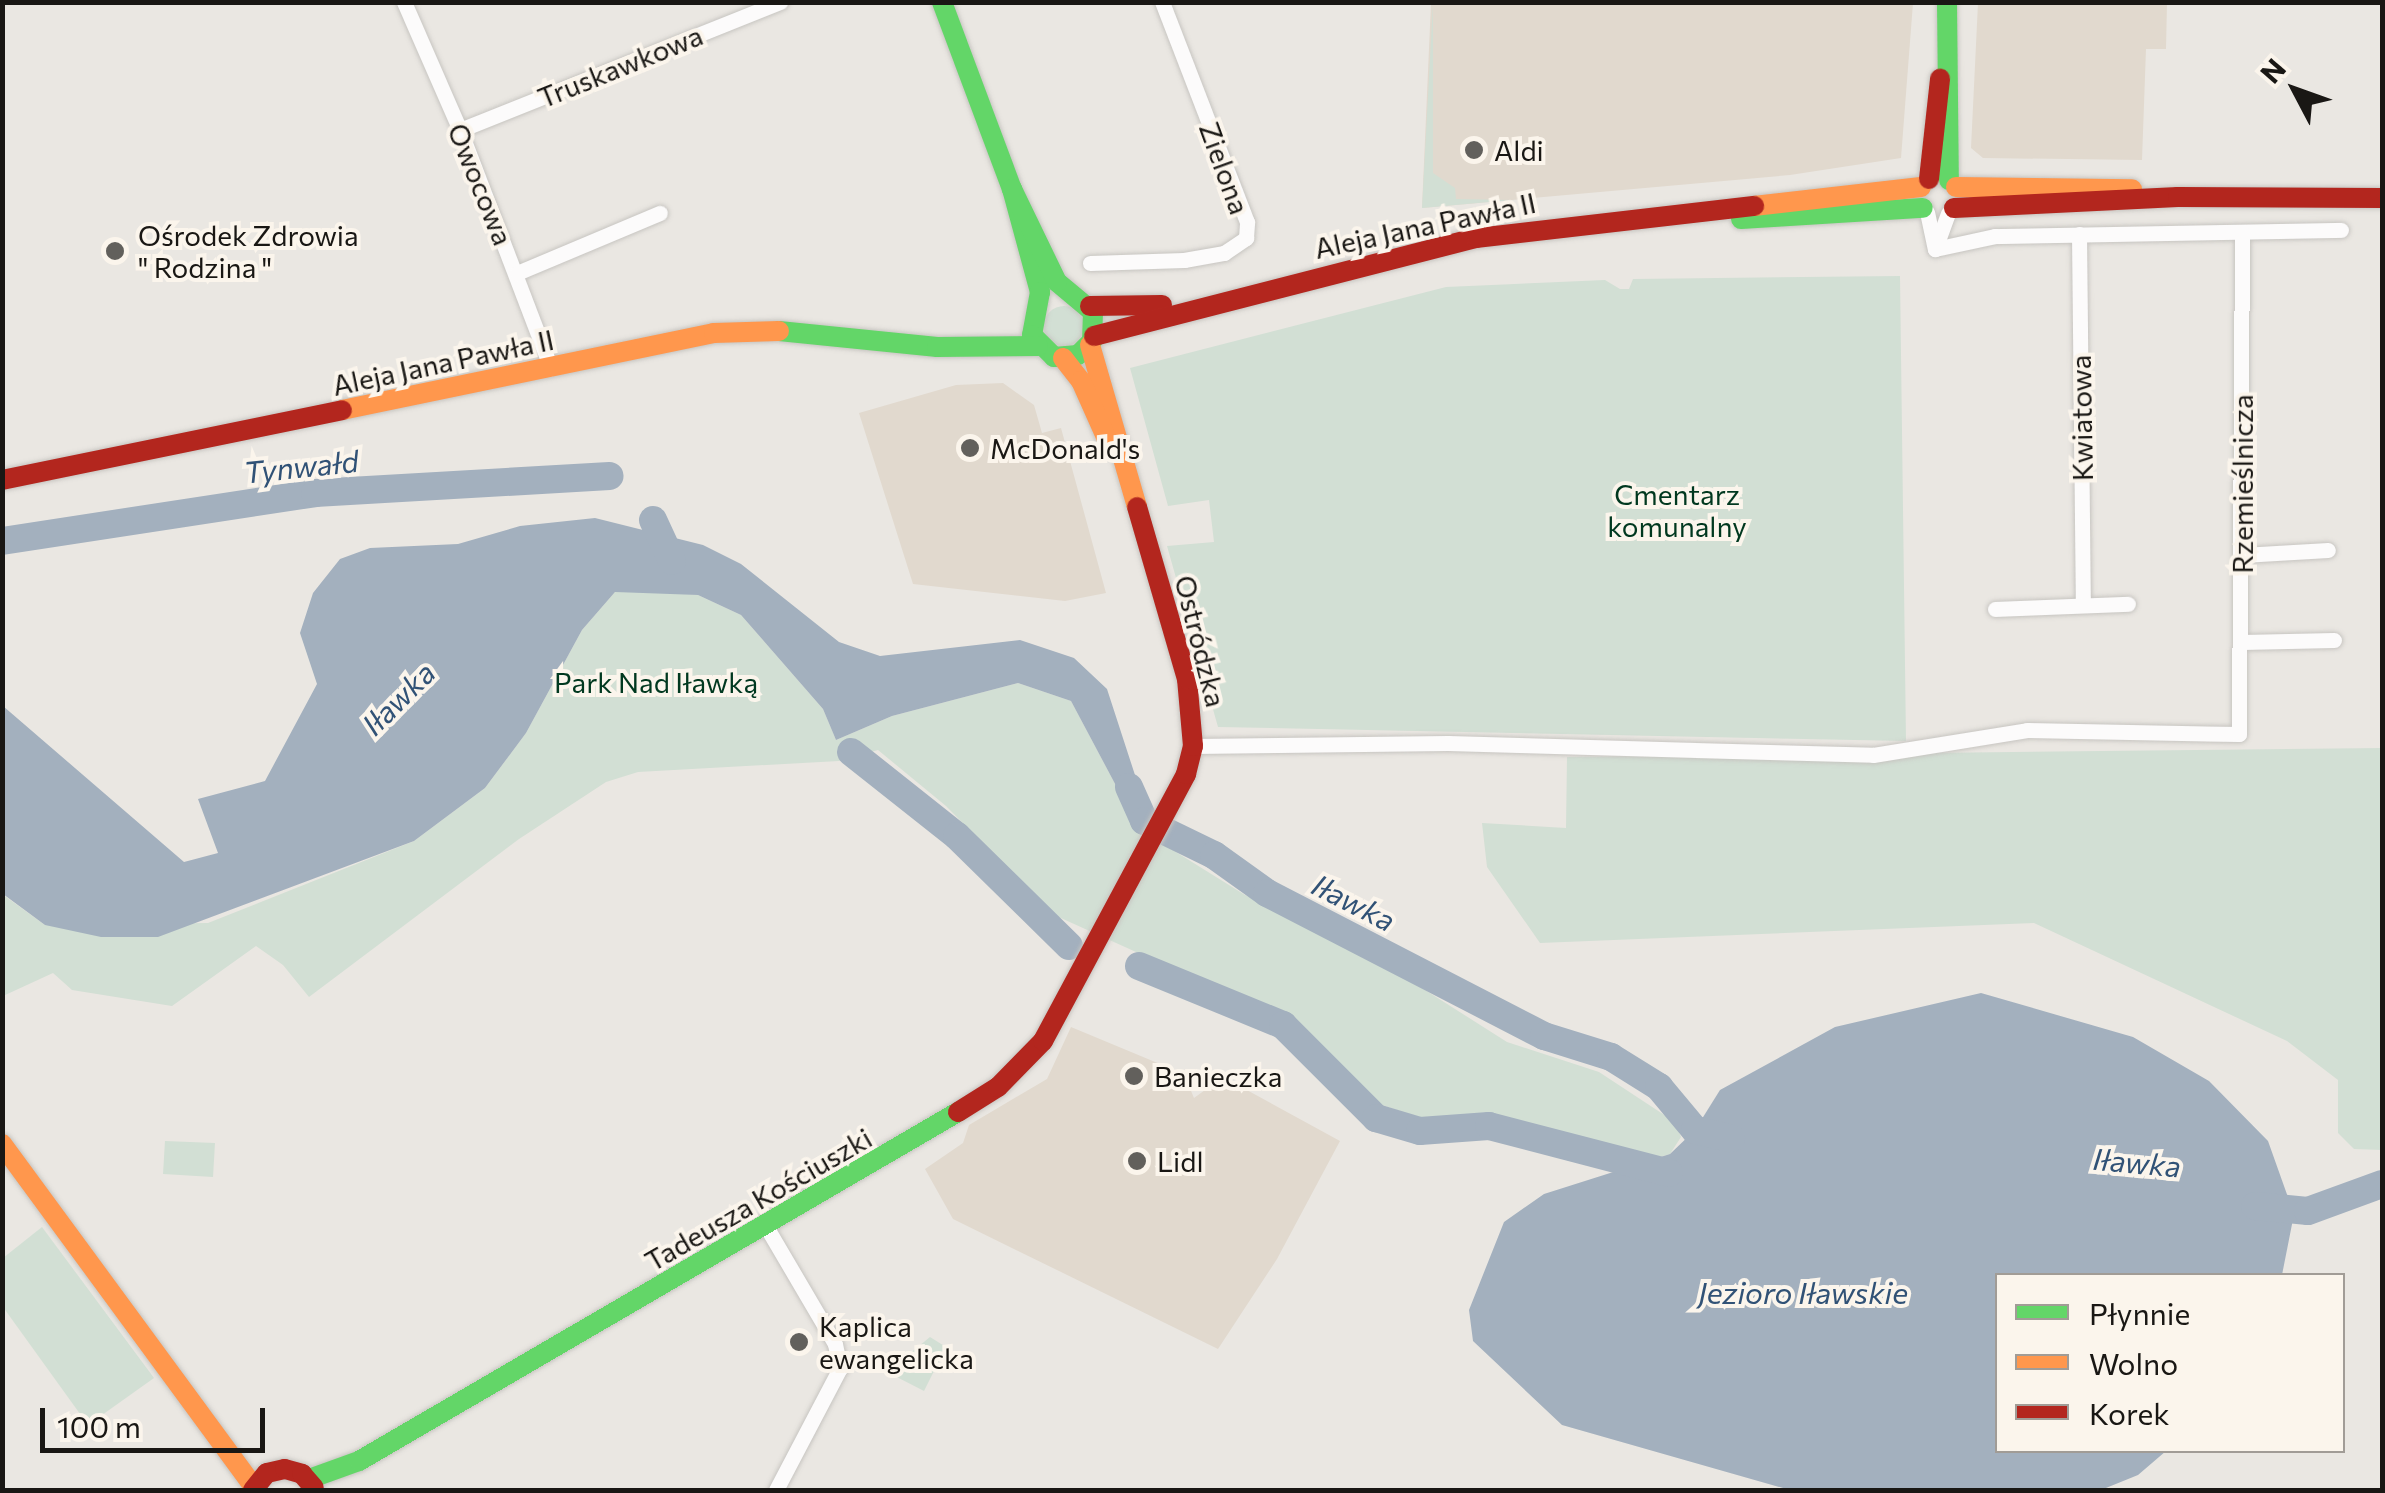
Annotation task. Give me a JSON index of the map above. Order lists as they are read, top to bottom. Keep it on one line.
{"streets":{"main road":["Aleja Jana Pawła II","Ostródzka","Tadeusza Kościuszki"],"street":["Truskawkowa","Zielona","Owocowa","Kwiatowa","Rzemieślnicza"]},"crossings":[["Truskawkowa","Owocowa"],["Owocowa","Aleja Jana Pawła II"],["Aleja Jana Pawła II","Ostródzka"],["Rzemieślnicza","Ostródzka"],["Ostródzka","Tadeusza Kościuszki"]],"water":["Tynwałd","Iławka","Jezioro Iławskie"],"parks":["Cmentarz komunalny","Park Nad Iławką"],"places":["Aldi","Ośrodek Zdrowia \" Rodzina \"","McDonald's","Banieczka","Lidl","Kaplica ewangelicka"],"legend":["Płynnie","Wolno","Korek"],"scale_bar":"100 m","north":"top left"}
